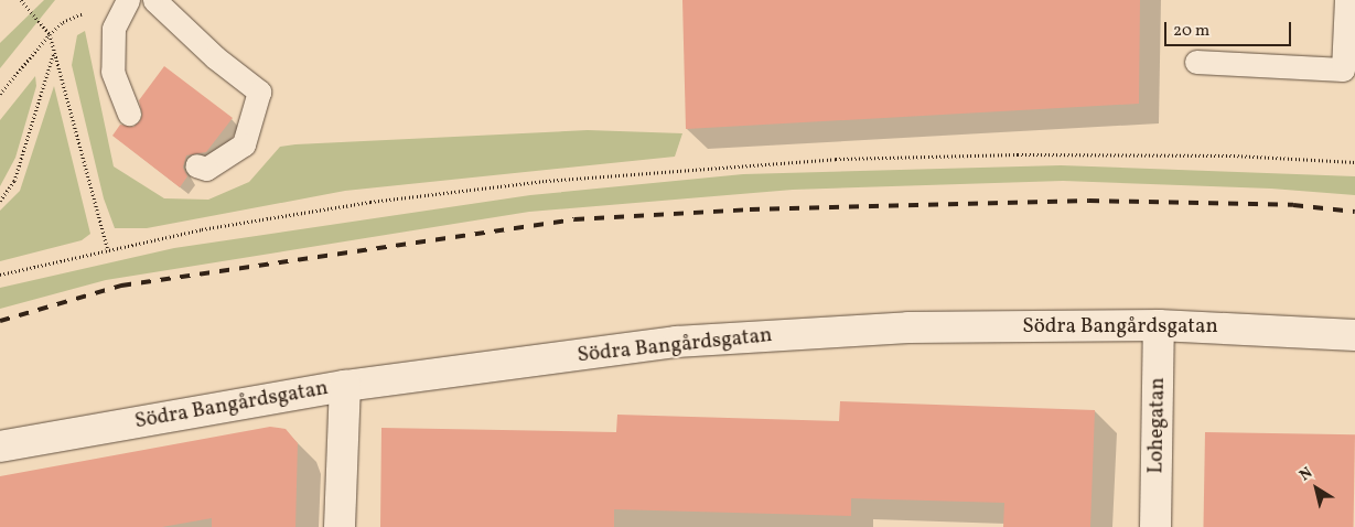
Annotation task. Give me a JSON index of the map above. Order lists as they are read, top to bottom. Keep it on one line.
{"streets":{"street":["Södra Bangårdsgatan","Lohegatan"]},"crossings":[["Södra Bangårdsgatan","Lohegatan"]],"scale_bar":"20 m","north":"top left"}
